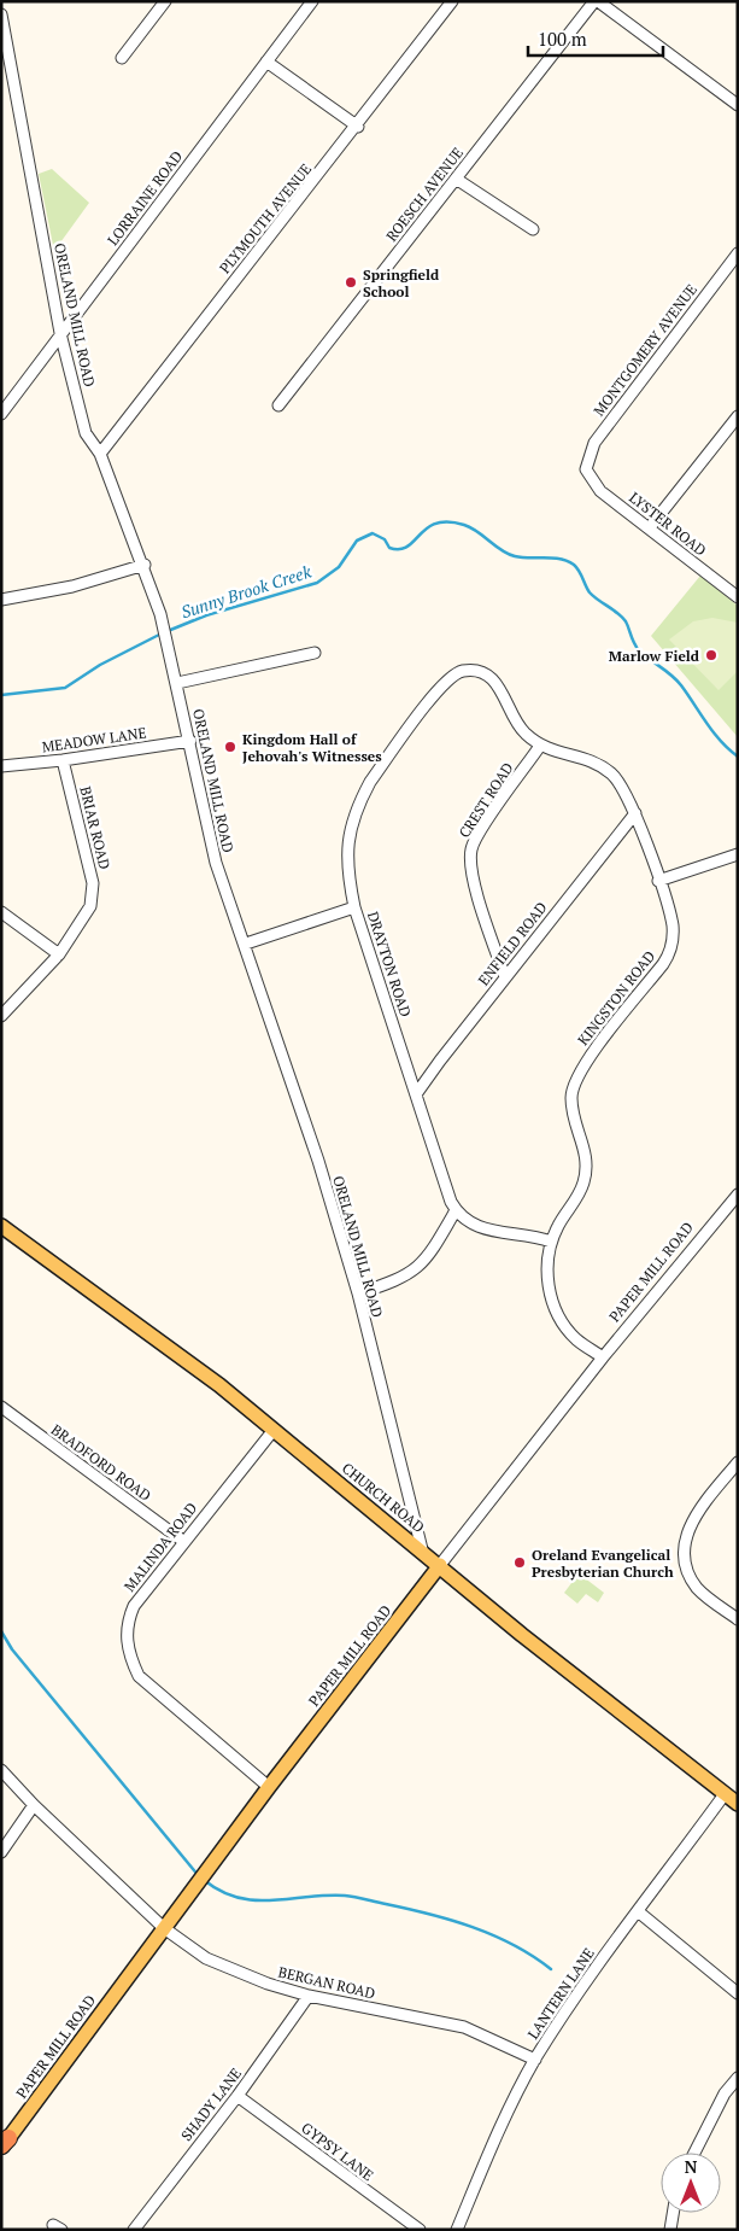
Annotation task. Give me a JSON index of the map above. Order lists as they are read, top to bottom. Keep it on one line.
{"streets":{"main road":["PAPER MILL ROAD","CHURCH ROAD"],"street":["ROESCH AVENUE","LORRAINE ROAD","PLYMOUTH AVENUE","ORELAND MILL ROAD","MONTGOMERY AVENUE","LYSTER ROAD","MEADOW LANE","CREST ROAD","BRIAR ROAD","ENFIELD ROAD","DRAYTON ROAD","KINGSTON ROAD","BRADFORD ROAD","MALINDA ROAD","BERGAN ROAD","LANTERN LANE","SHADY LANE","GYPSY LANE"]},"crossings":[["LORRAINE ROAD","ORELAND MILL ROAD"],["PLYMOUTH AVENUE","ORELAND MILL ROAD"],["ORELAND MILL ROAD","MEADOW LANE"],["ORELAND MILL ROAD","CHURCH ROAD"],["MONTGOMERY AVENUE","LYSTER ROAD"],["MEADOW LANE","BRIAR ROAD"],["CREST ROAD","ENFIELD ROAD"],["CREST ROAD","KINGSTON ROAD"],["ENFIELD ROAD","DRAYTON ROAD"],["ENFIELD ROAD","KINGSTON ROAD"],["DRAYTON ROAD","KINGSTON ROAD"],["KINGSTON ROAD","PAPER MILL ROAD"],["PAPER MILL ROAD","CHURCH ROAD"],["PAPER MILL ROAD","MALINDA ROAD"],["PAPER MILL ROAD","BERGAN ROAD"],["BRADFORD ROAD","MALINDA ROAD"],["CHURCH ROAD","MALINDA ROAD"],["CHURCH ROAD","LANTERN LANE"],["BERGAN ROAD","LANTERN LANE"],["BERGAN ROAD","SHADY LANE"],["SHADY LANE","GYPSY LANE"]],"water":["Sunny Brook Creek"],"places":["Springfield School","Marlow Field","Kingdom Hall of Jehovah's Witnesses","Oreland Evangelical Presbyterian Church"],"scale_bar":"100 m","north":"top"}
